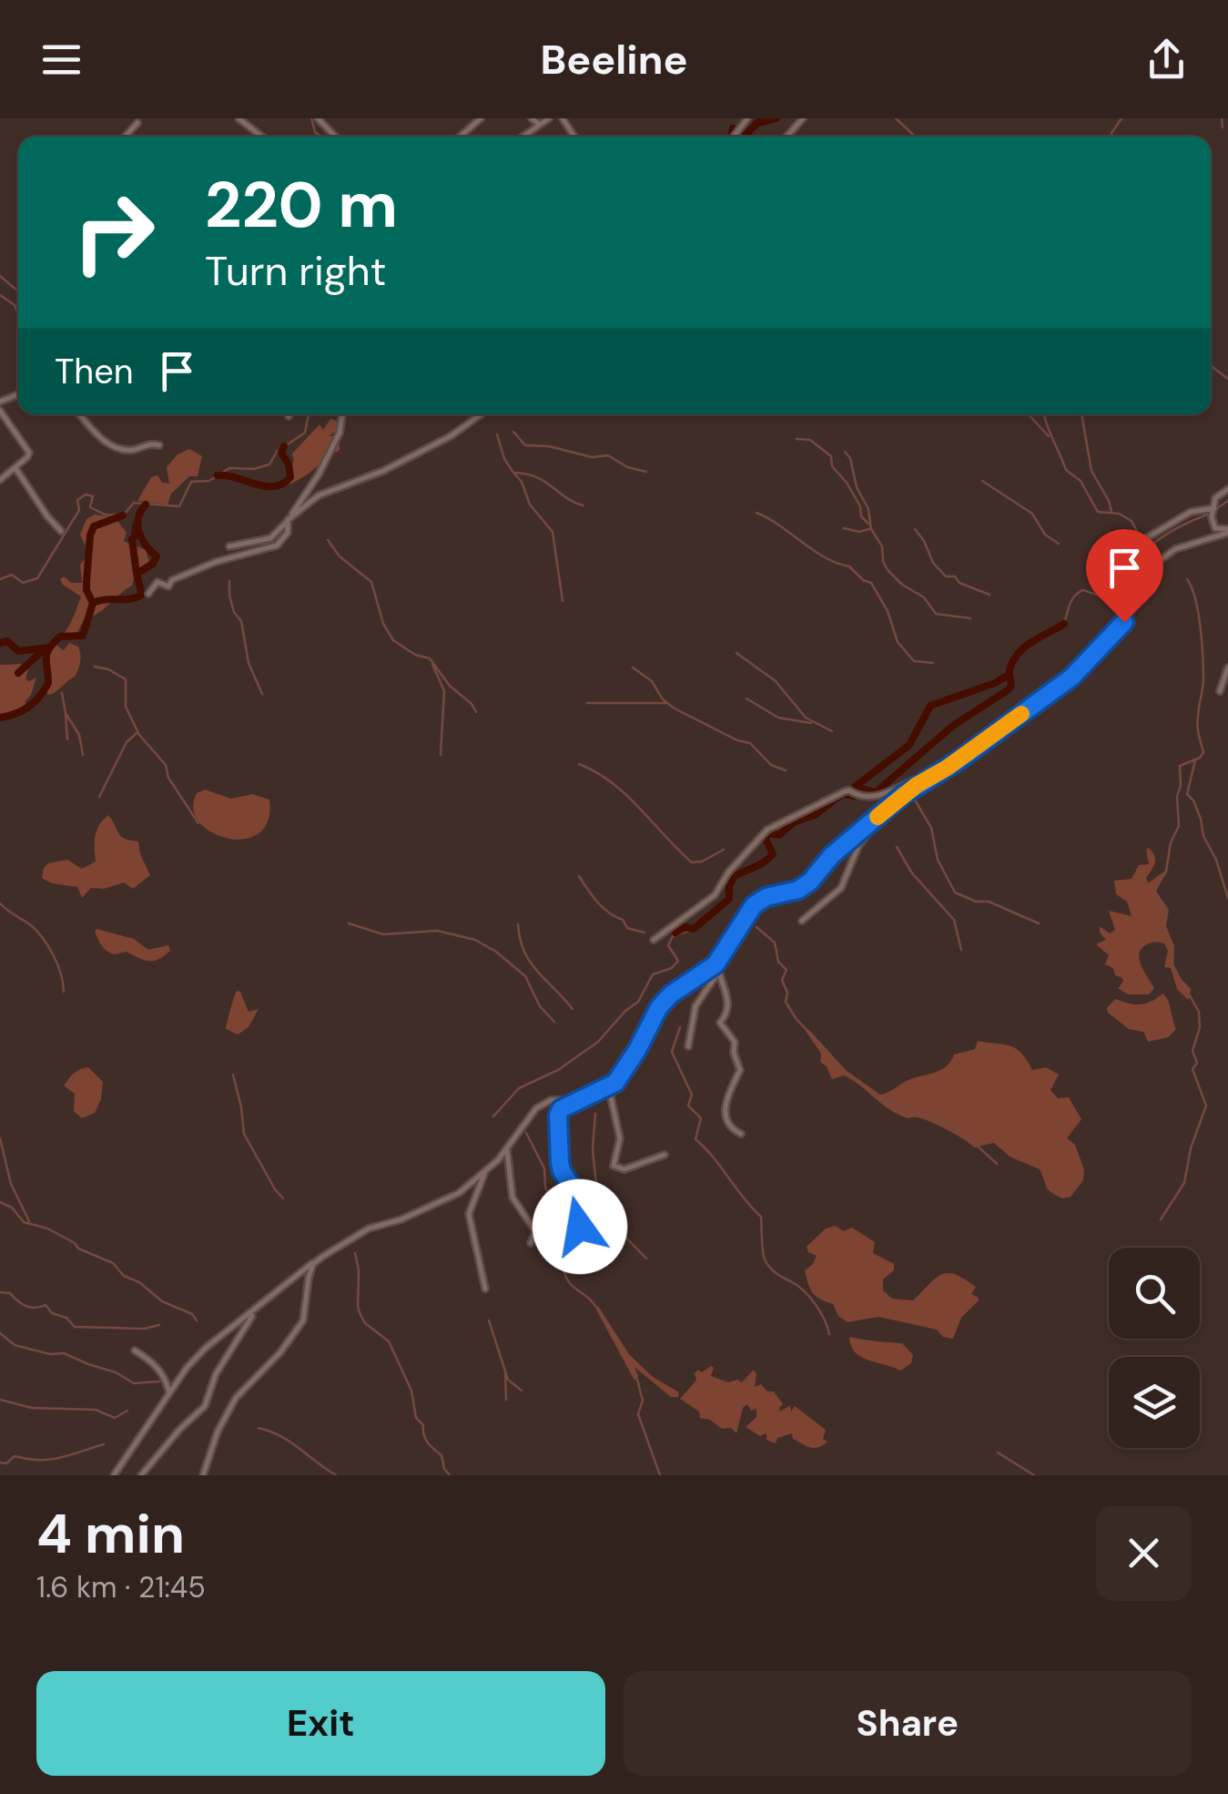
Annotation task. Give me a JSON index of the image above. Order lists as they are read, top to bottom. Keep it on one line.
{"page":{"header":"Beeline","turn":["220 m","Turn right"],"then":"Then","heading":["4 min","1.6 km · 21:45"],"buttons":["Exit","Share"]}}
